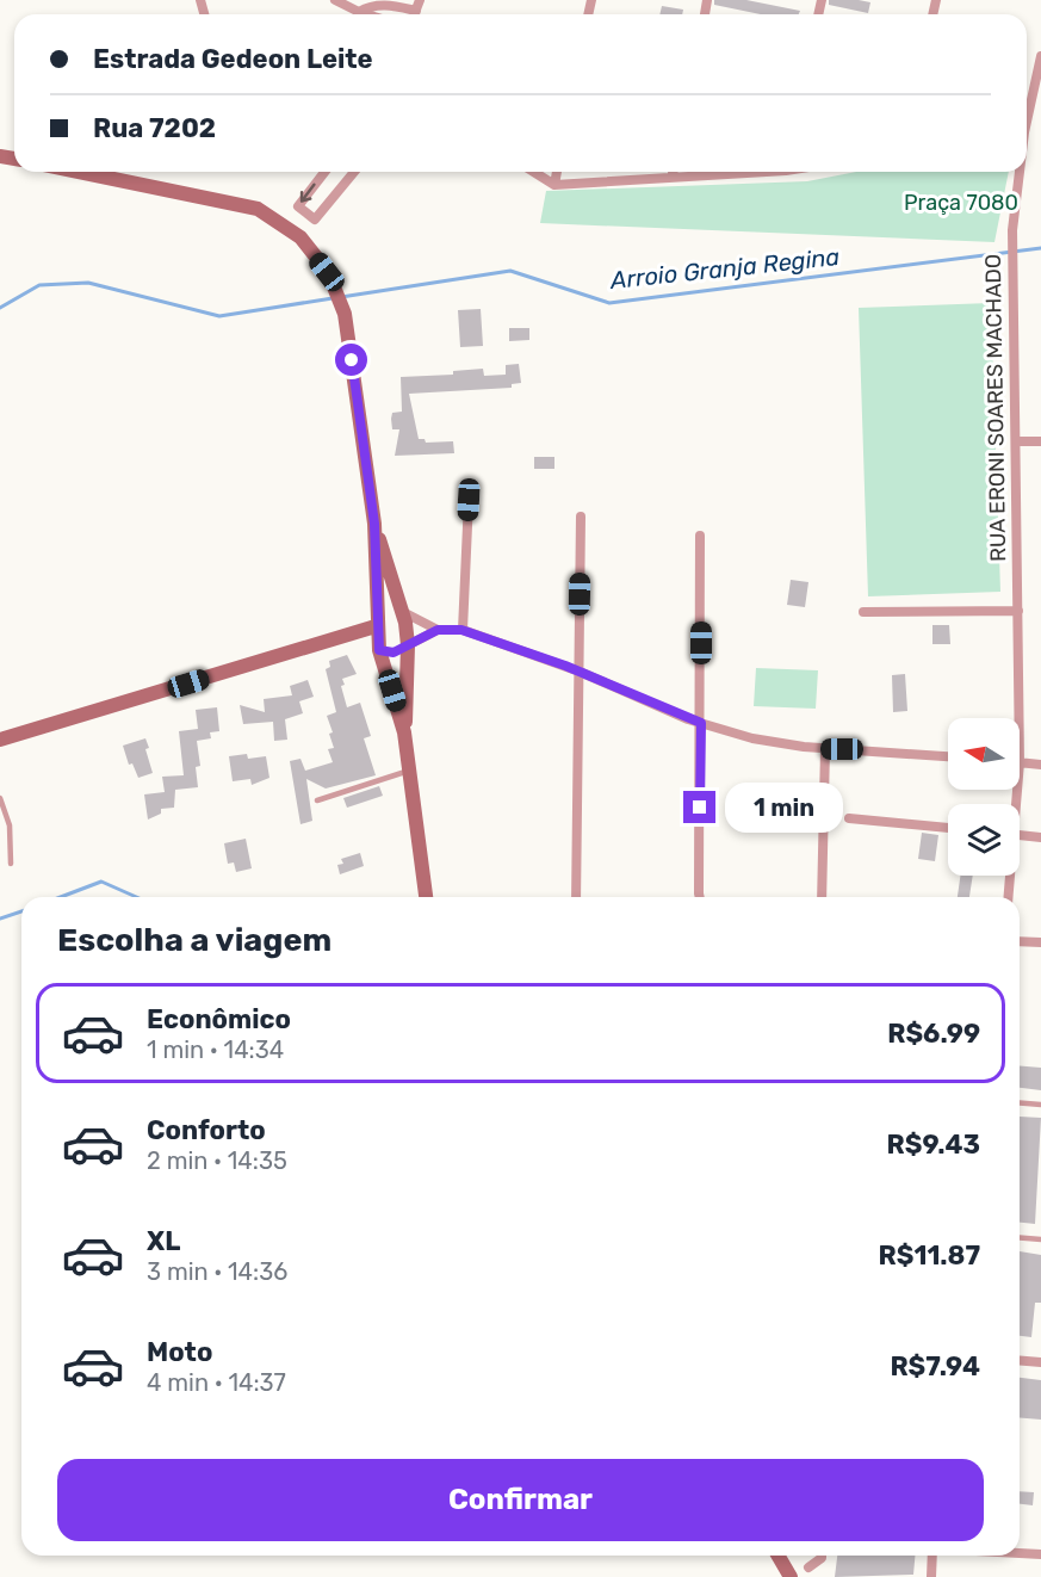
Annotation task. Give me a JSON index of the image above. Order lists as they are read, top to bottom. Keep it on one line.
{"streets":{"street":["RUA ERONI SOARES MACHADO"]},"water":["Arroio Granja Regina"],"parks":["Praça 7080"],"north":"left","page":{"banner":["Estrada Gedeon Leite","Rua 7202"],"bubble":"1 min","heading":"Escolha a viagem","list":[{"name":"Econômico","note":"1 min · 14:34","value":"R$6.99"},{"name":"Conforto","note":"2 min · 14:35","value":"R$9.43"},{"name":"XL","note":"3 min · 14:36","value":"R$11.87"},{"name":"Moto","note":"4 min · 14:37","value":"R$7.94"}],"buttons":"Confirmar"}}
